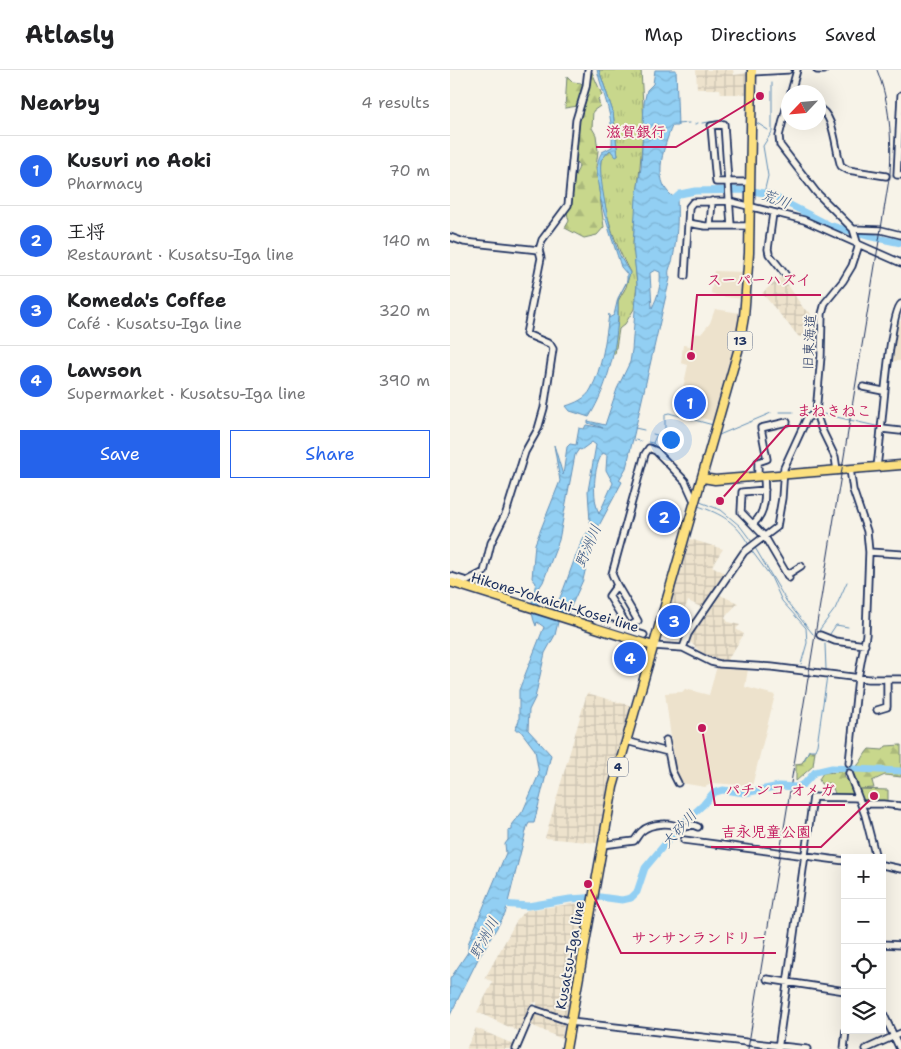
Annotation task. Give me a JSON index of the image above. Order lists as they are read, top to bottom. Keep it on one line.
{"streets":{"main road":["13","Hikone-Yokaichi-Kosei line","4","Kusatsu-Iga line"],"street":["旧東海道"]},"crossings":[["13","Kusatsu-Iga line"],["Hikone-Yokaichi-Kosei line","Kusatsu-Iga line"]],"water":["荒川","野洲川","大砂川"],"places":["滋賀銀行","スーパーハズイ","まねきねこ","パチンコ オメガ","吉永児童公園","サンサンランドリー"],"north":"bottom left","page":{"header":"Atlasly","nav":["Map","Directions","Saved"],"heading":["Nearby","4 results"],"list":[{"mark":"1","name":"Kusuri no Aoki","note":"Pharmacy","value":"70 m"},{"mark":"2","name":"王将","note":"Restaurant · Kusatsu-Iga line","value":"140 m"},{"mark":"3","name":"Komeda's Coffee","note":"Café · Kusatsu-Iga line","value":"320 m"},{"mark":"4","name":"Lawson","note":"Supermarket · Kusatsu-Iga line","value":"390 m"}],"pins":["1","2","3","4"],"buttons":["Save","Share"],"map_buttons":["+","−"]}}
